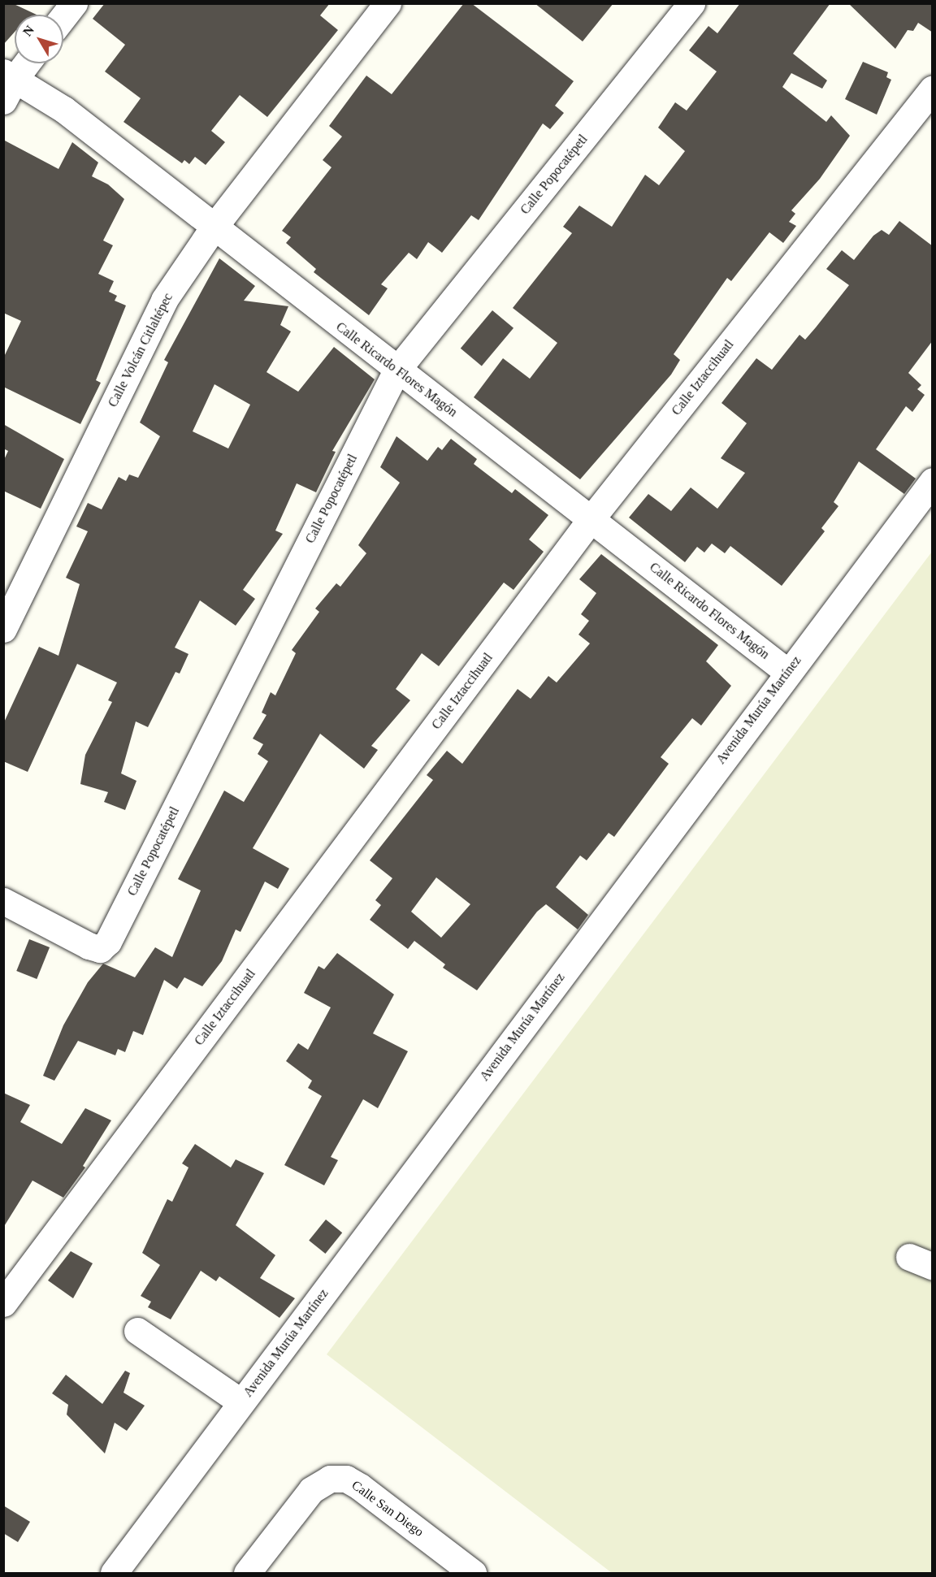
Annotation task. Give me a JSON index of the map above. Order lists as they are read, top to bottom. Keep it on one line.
{"streets":{"street":["Calle Popocatépetl","Calle Volcán Citlaltépec","Calle Ricardo Flores Magón","Calle Iztaccihuatl","Avenida Murúa Martínez","Calle San Diego"]},"crossings":[["Calle Popocatépetl","Calle Ricardo Flores Magón"],["Calle Volcán Citlaltépec","Calle Ricardo Flores Magón"],["Calle Ricardo Flores Magón","Calle Iztaccihuatl"],["Calle Ricardo Flores Magón","Avenida Murúa Martínez"]],"north":"top left"}
